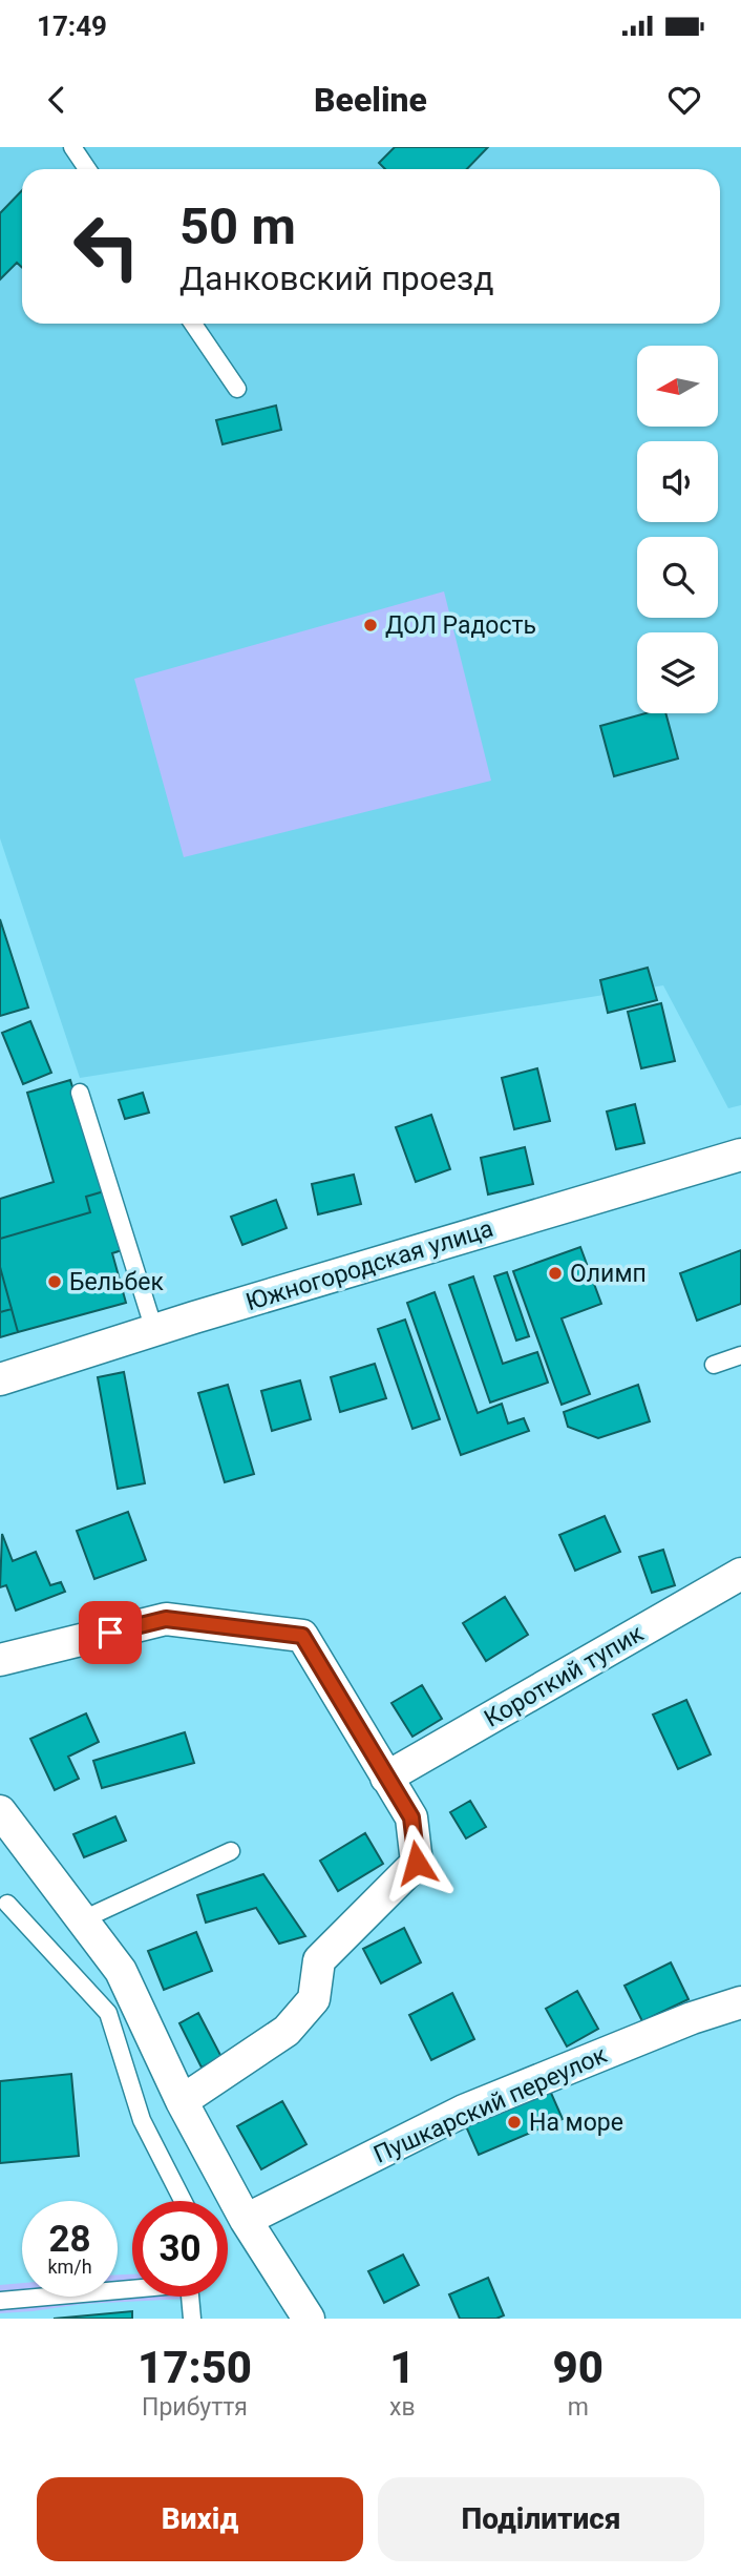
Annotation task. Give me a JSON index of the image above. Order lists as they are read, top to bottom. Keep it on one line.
{"streets":{"street":["Южногородская улица","Короткий тупик","Пушкарский переулок"]},"places":["ДОЛ Радость","Олимп","Бельбек","На море"],"north":"left","page":{"status":"17:49","header":"Beeline","turn":["50 m","Данковский проезд"],"speed":"28 km/h","limit":"30","eta":["17:50","Прибуття","1","хв","90","m"],"buttons":["Вихід","Поділитися"]}}
